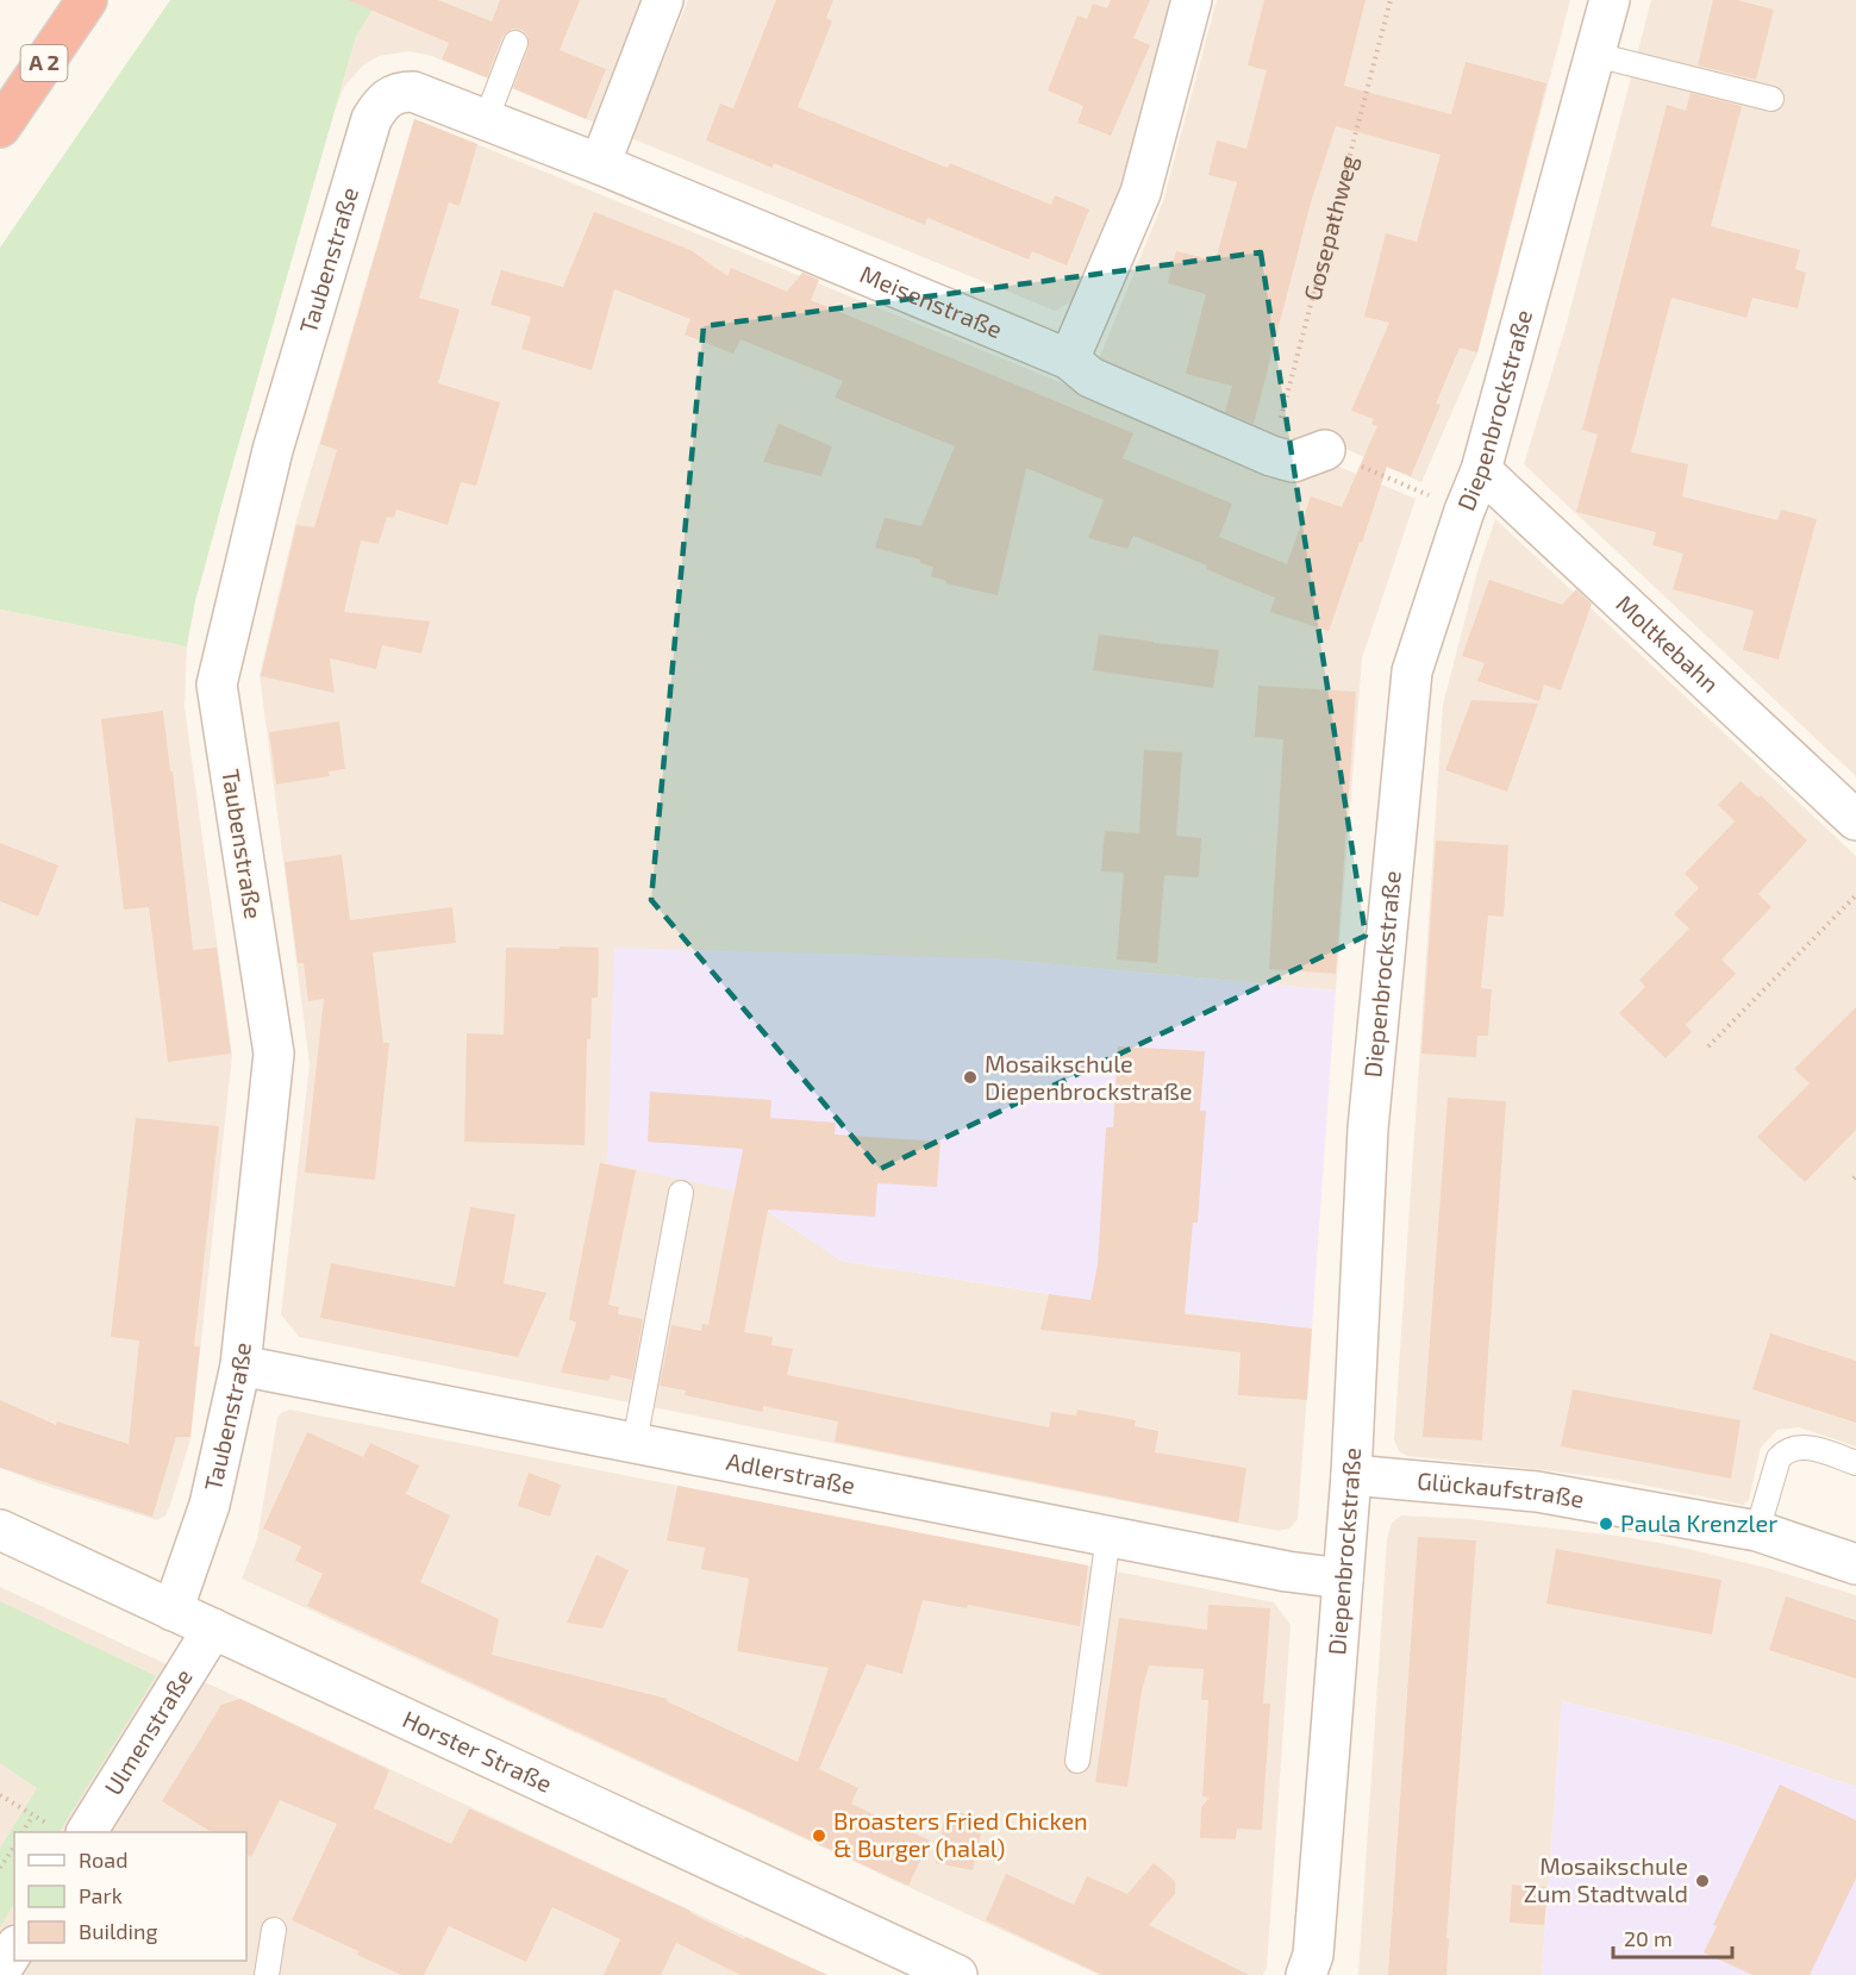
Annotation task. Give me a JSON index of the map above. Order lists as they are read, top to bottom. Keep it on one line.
{"streets":{"highway":["A 2"],"street":["Taubenstraße","Meisenstraße","Diepenbrockstraße","Moltkebahn","Adlerstraße","Glückaufstraße","Ulmenstraße","Horster Straße"],"path":["Gosepathweg"]},"crossings":[["Gosepathweg","Meisenstraße"],["Taubenstraße","Meisenstraße"],["Taubenstraße","Adlerstraße"],["Taubenstraße","Horster Straße"],["Diepenbrockstraße","Moltkebahn"],["Diepenbrockstraße","Adlerstraße"],["Diepenbrockstraße","Glückaufstraße"],["Ulmenstraße","Horster Straße"]],"places":["Mosaikschule Diepenbrockstraße","Paula Krenzler","Broasters Fried Chicken & Burger (halal)","Mosaikschule Zum Stadtwald"],"legend":["Road","Park","Building"],"scale_bar":"20 m"}
